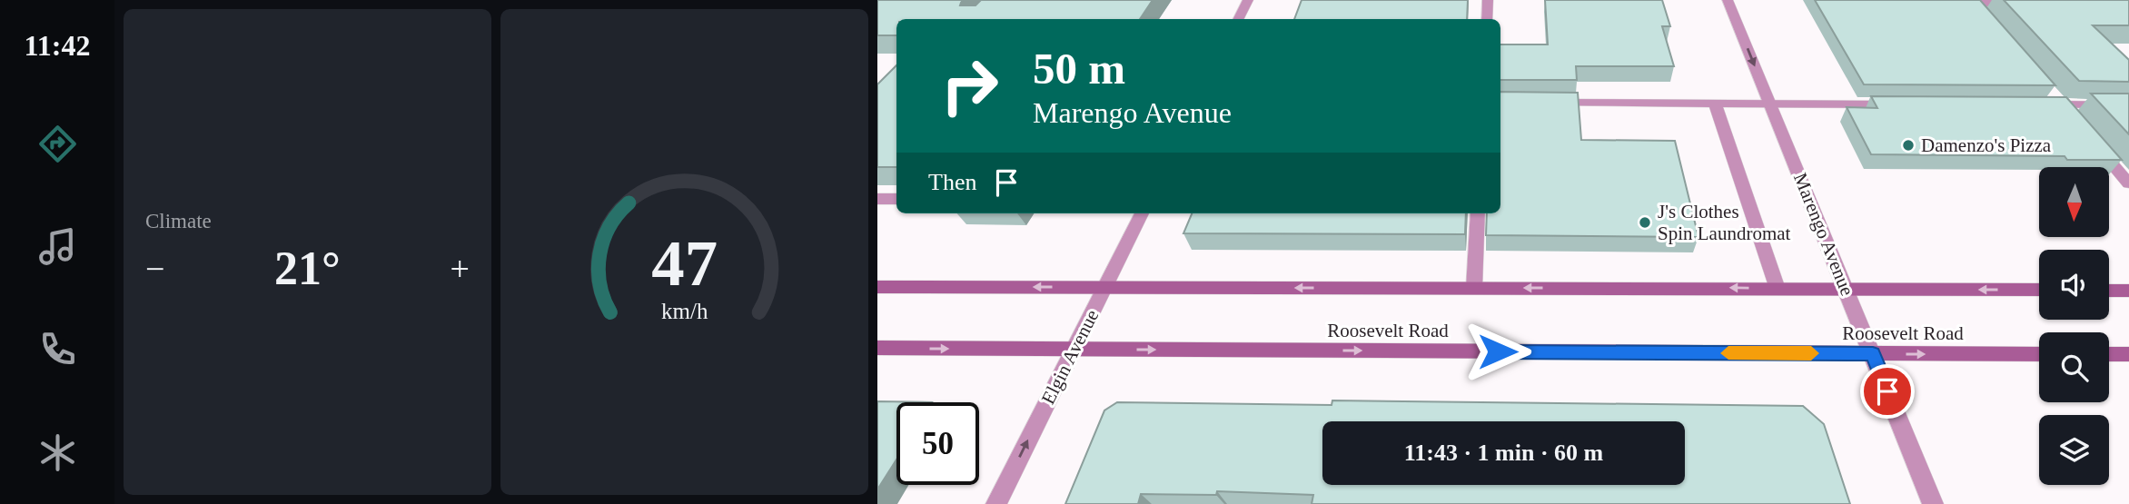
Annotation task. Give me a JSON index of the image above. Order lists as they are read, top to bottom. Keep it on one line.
{"streets":{"main road":["Roosevelt Road"],"street":["Marengo Avenue","Elgin Avenue"]},"crossings":[["Marengo Avenue","Roosevelt Road"],["Roosevelt Road","Elgin Avenue"]],"one_way":["Elgin Avenue"],"places":["Damenzo's Pizza","J's Clothes Spin Laundromat"],"north":"bottom","page":{"tabs":"11:42","tile":"Climate","turn":["50 m","Marengo Avenue"],"then":"Then","heat":["−","21°","+"],"limit":"50","trip":"11:43 · 1 min · 60 m","gauge":["47","km/h"]}}
